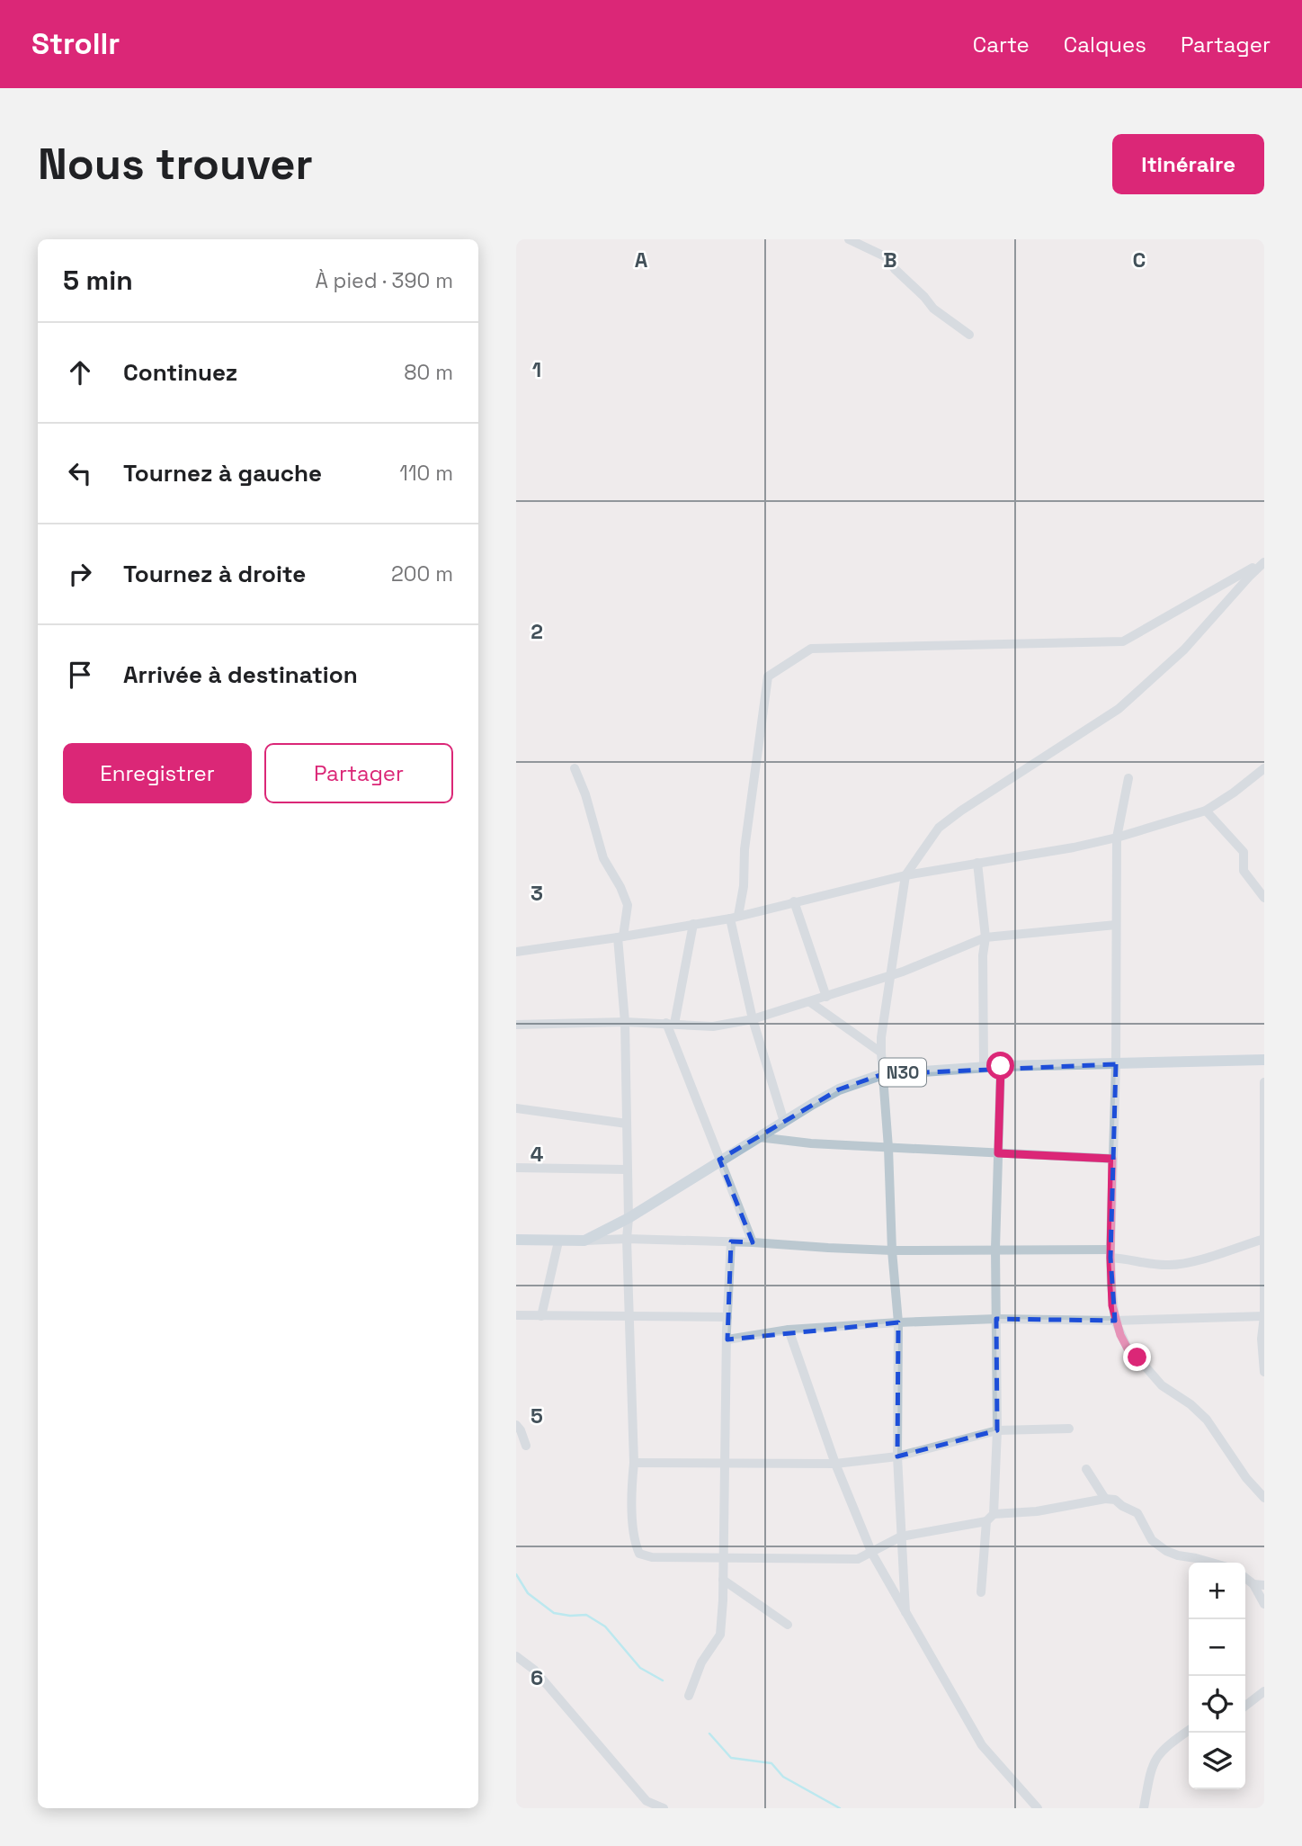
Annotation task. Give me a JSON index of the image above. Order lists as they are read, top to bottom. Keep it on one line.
{"streets":{"main road":["N30"]},"page":{"header":"Strollr","nav":["Carte","Calques","Partager"],"buttons":["Itinéraire",["Enregistrer","Partager"]],"title":"Nous trouver","heading":["5 min","À pied · 390 m"],"list":[["Continuez","80 m"],["Tournez à gauche","110 m"],["Tournez à droite","200 m"],"Arrivée à destination"],"map_buttons":["+","−"]},"grid":{"columns":["A","B","C"],"rows":["1","2","3","4","5","6"]}}
